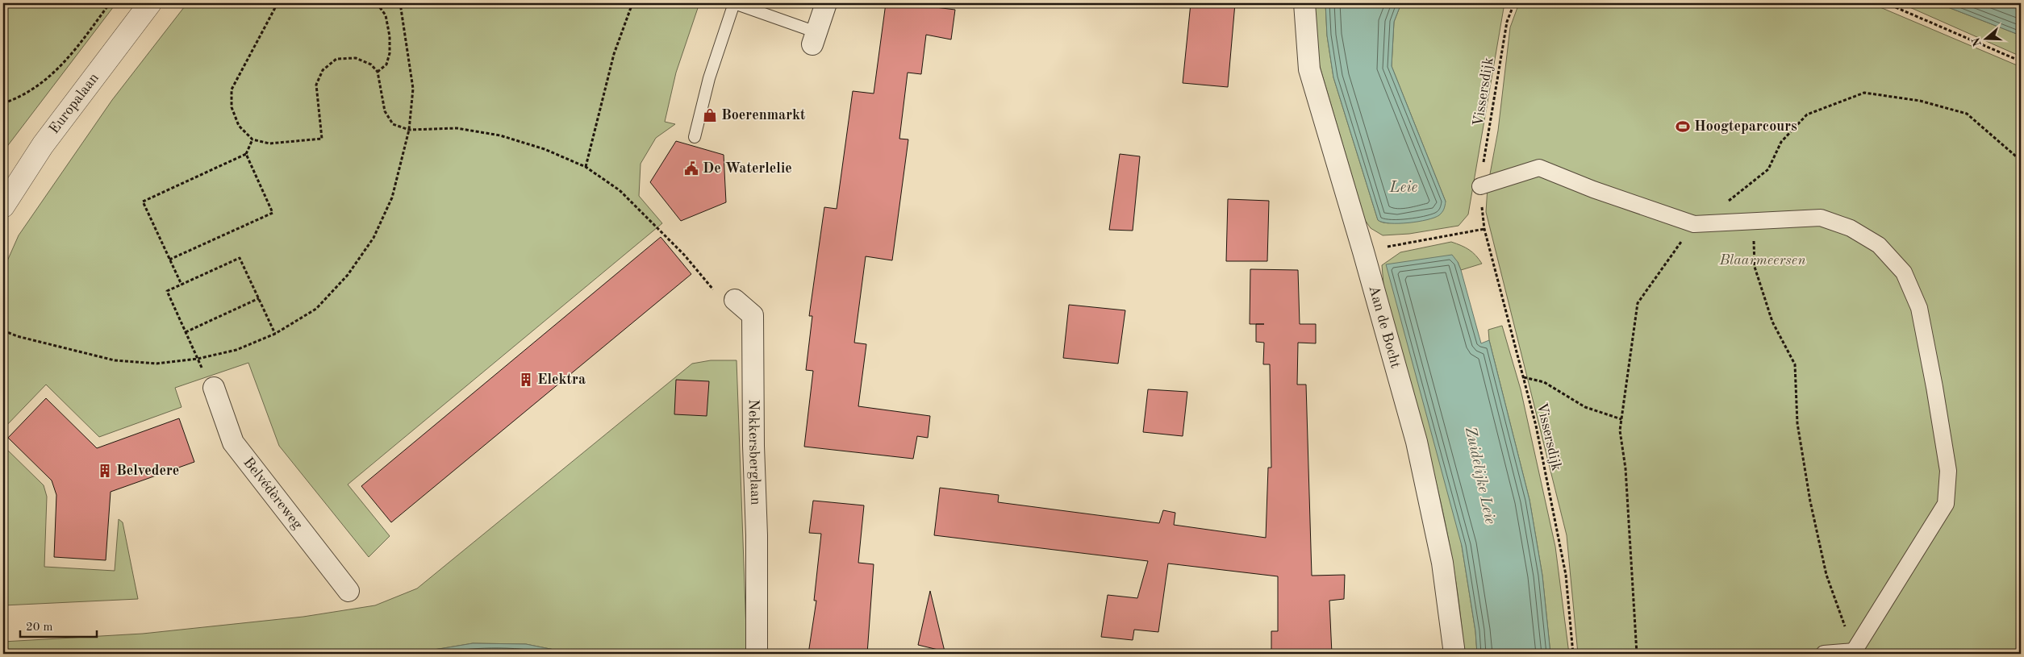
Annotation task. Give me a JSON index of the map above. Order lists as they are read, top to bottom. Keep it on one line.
{"streets":{"street":["Europalaan","Aan de Bocht","Nekkersberglaan","Belvédèreweg"],"path":["Vissersdijk"]},"crossings":[["Vissersdijk","Aan de Bocht"]],"water":["Leie","Zuidelijke Leie"],"parks":["Blaarmeersen"],"places":{"shop":["Boerenmarkt"],"sports":["Hoogteparcours"],"public building":["De Waterlelie"],"building":["Elektra","Belvedere"]},"scale_bar":"20 m","north":"left"}
